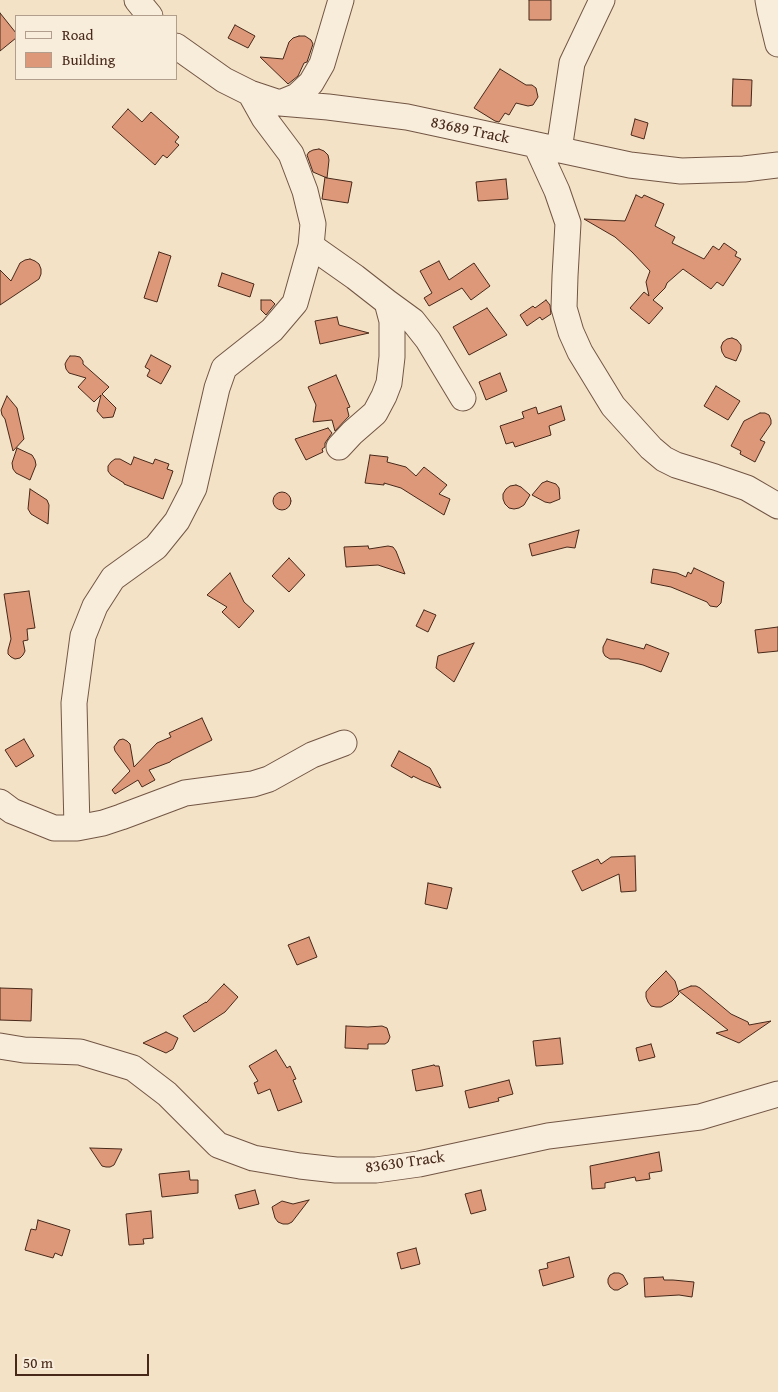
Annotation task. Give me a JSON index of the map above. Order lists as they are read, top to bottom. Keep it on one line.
{"streets":{"street":["83689 Track","83630 Track"]},"legend":["Road","Building"],"scale_bar":"50 m"}
